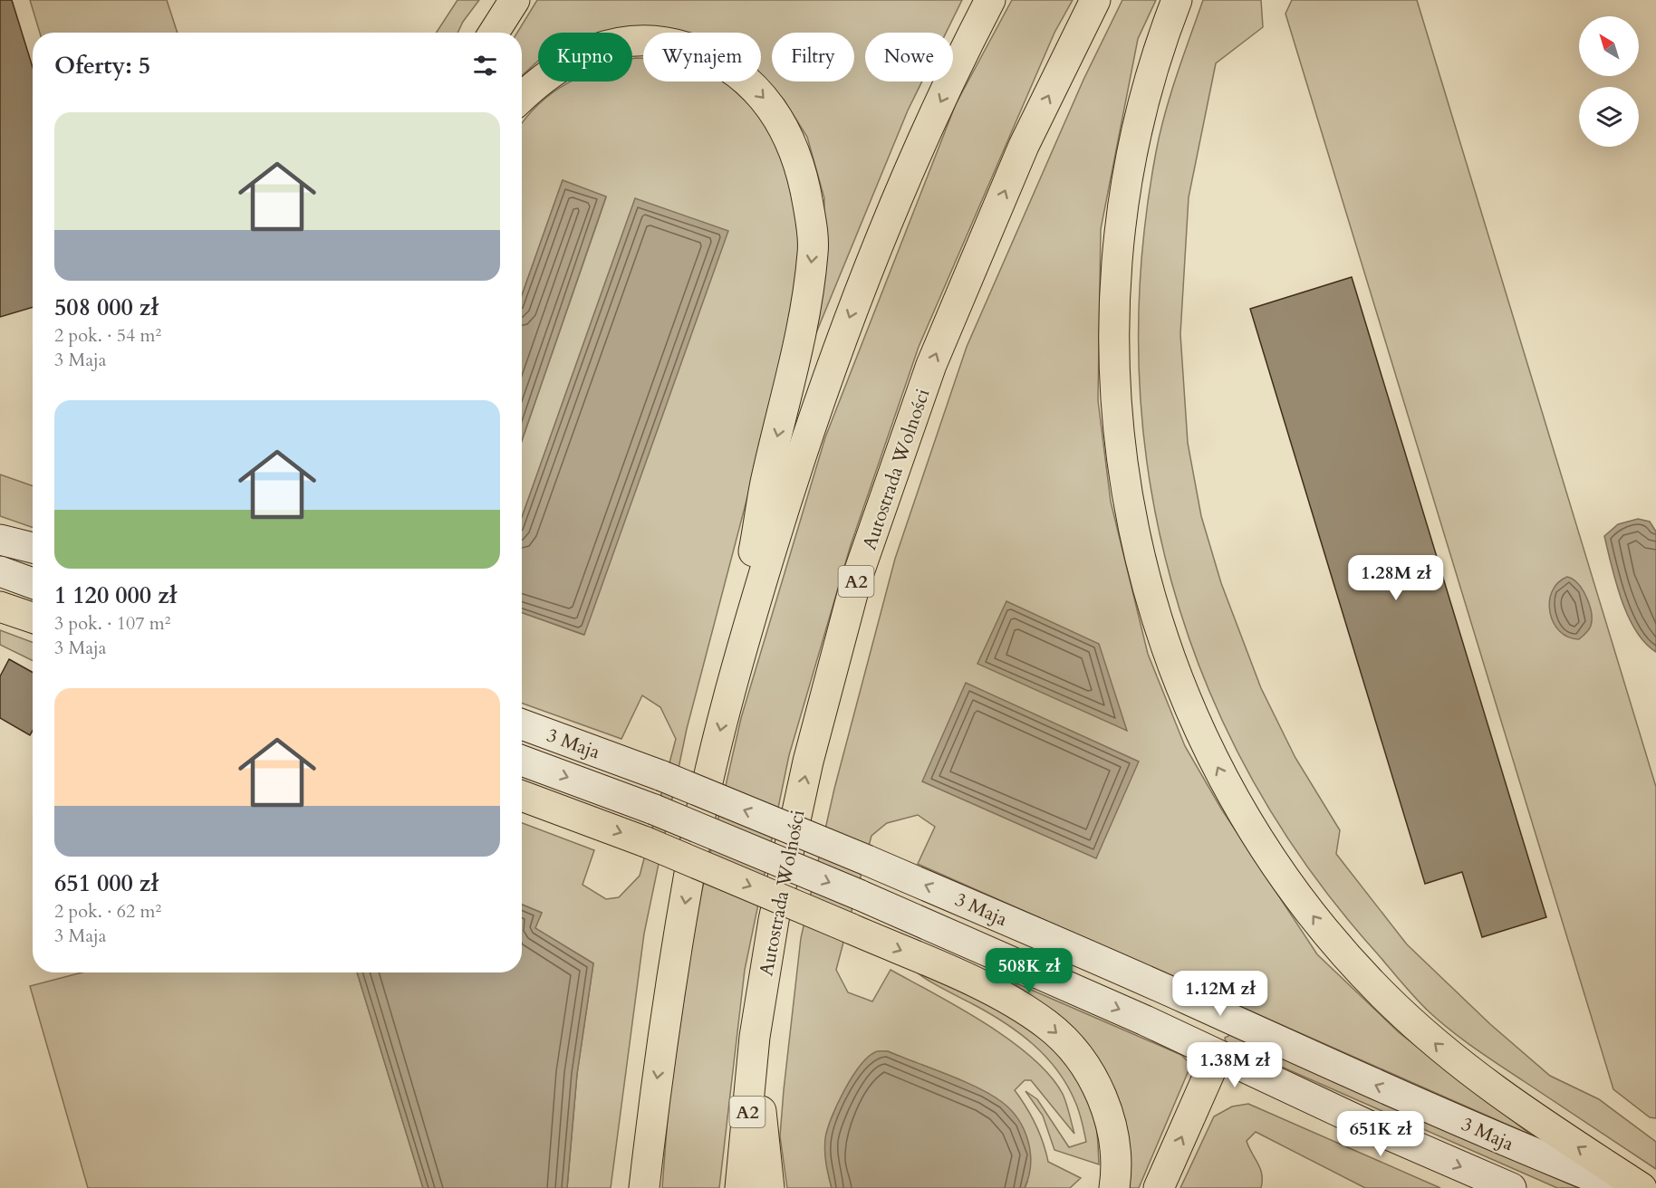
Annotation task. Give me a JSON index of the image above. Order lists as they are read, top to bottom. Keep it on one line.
{"streets":{"highway":["Autostrada Wolności","A2"],"main road":["3 Maja"]},"north":"top left","page":{"chip":["Kupno","Wynajem","Filtry","Nowe"],"heading":"Oferty: 5","list":[{"name":"508 000 zł","note":"2 pok. · 54 m² · 3 Maja"},{"name":"1 120 000 zł","note":"3 pok. · 107 m² · 3 Maja"},{"name":"651 000 zł","note":"2 pok. · 62 m² · 3 Maja"}],"price":["1.28M zł","508K zł","1.12M zł","1.38M zł","651K zł"]}}
